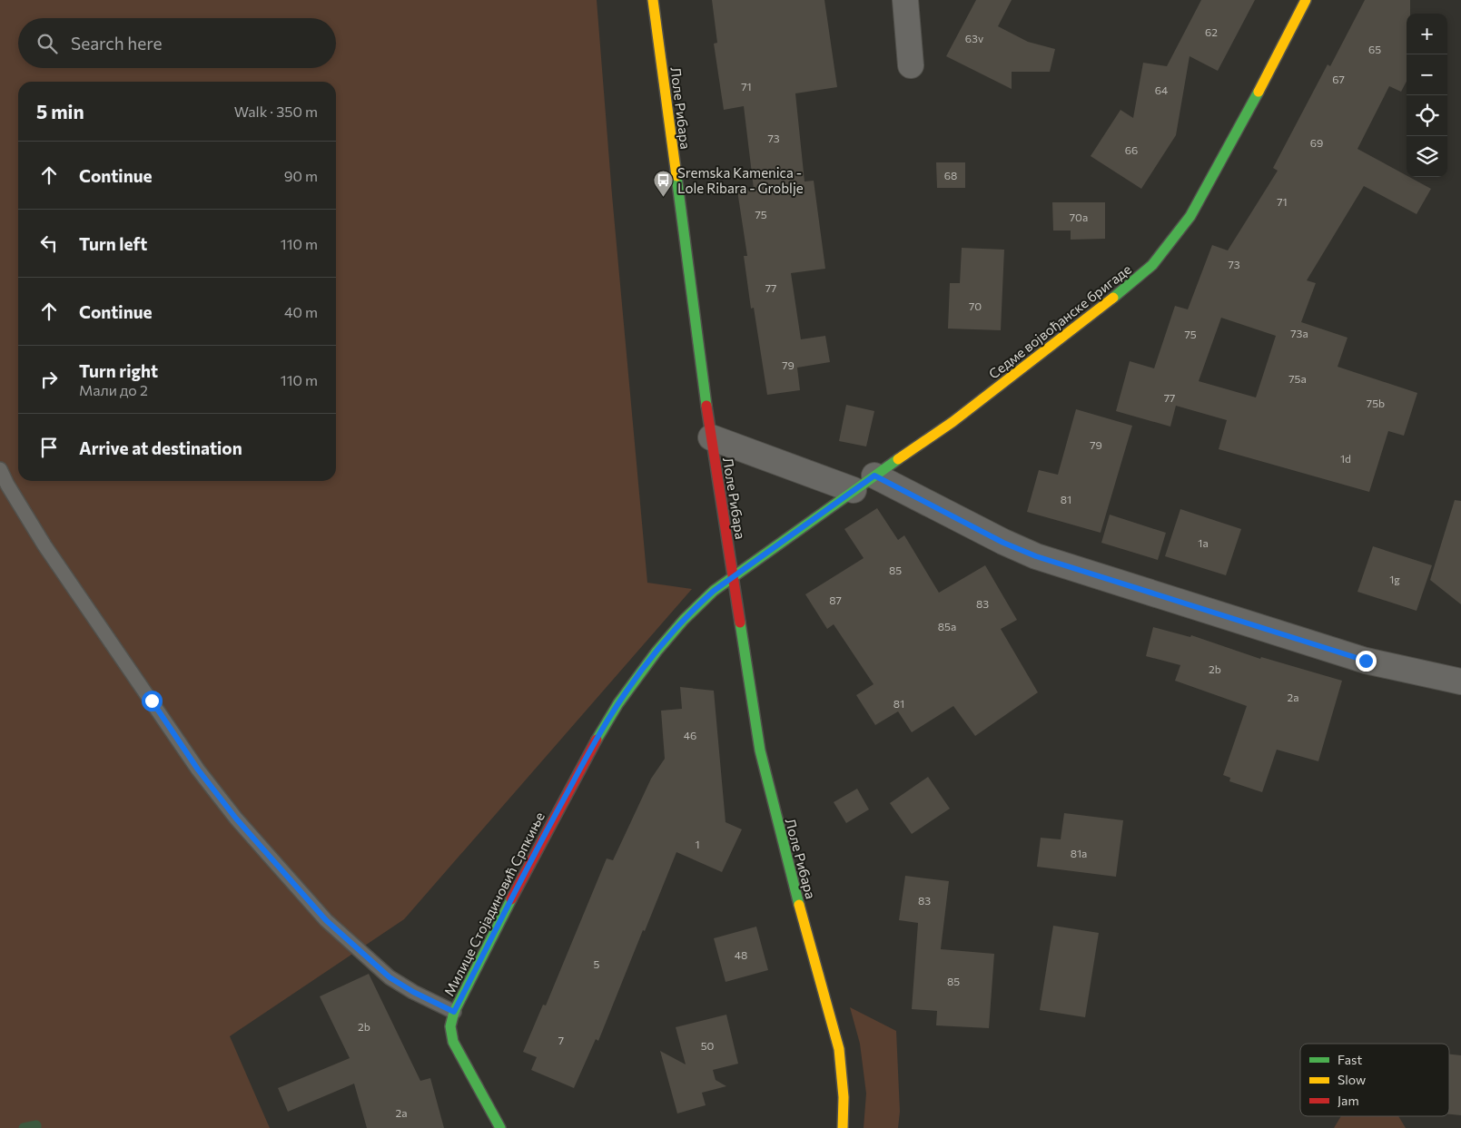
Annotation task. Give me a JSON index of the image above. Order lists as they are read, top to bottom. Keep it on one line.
{"streets":{"street":["Лоле Рибара","Седме војвођанске бригаде","Милице Стојадиновић Српкиње"]},"crossings":[["Лоле Рибара","Седме војвођанске бригаде"],["Лоле Рибара","Милице Стојадиновић Српкиње"],["Седме војвођанске бригаде","Милице Стојадиновић Српкиње"]],"places":{"bus stop":["Sremska Kamenica - Lole Ribara - Groblje"]},"house_numbers":["62","63v","65","67","71","64","73","69","66","68","71","75","70a","73","77","70","73a","75","79","75a","77","75b","79","1d","81","1a","85","1g","87","83","85a","2b","2a","81","46","1","81a","83","48","5","85","2b","7","50","2a"],"legend":["Fast","Slow","Jam"],"page":{"map_buttons":["+","−"],"search":"Search here","heading":["5 min","Walk · 350 m"],"list":[["Continue","90 m"],["Turn left","110 m"],["Continue","40 m"],["Turn right","Мали до 2","110 m"],"Arrive at destination"]}}
